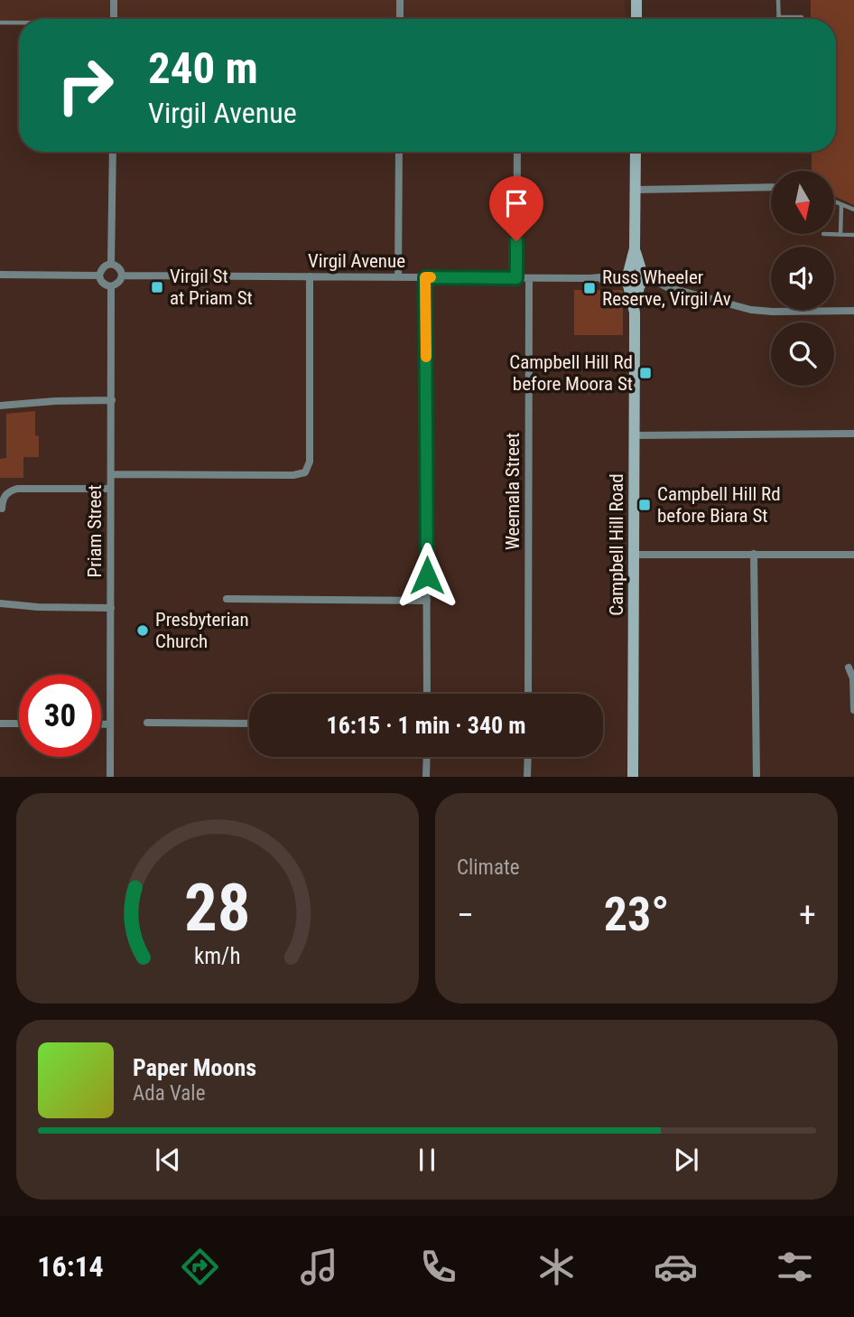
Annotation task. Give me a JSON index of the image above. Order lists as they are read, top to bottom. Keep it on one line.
{"streets":{"street":["Virgil Avenue","Weemala Street","Priam Street","Campbell Hill Road"]},"crossings":[["Virgil Avenue","Weemala Street"],["Virgil Avenue","Priam Street"],["Virgil Avenue","Campbell Hill Road"]],"places":{"transit":["Virgil St at Priam St","Russ Wheeler Reserve, Virgil Av","Campbell Hill Rd before Moora St","Campbell Hill Rd before Biara St"],"other":["Presbyterian Church"]},"north":"bottom","page":{"turn":["240 m","Virgil Avenue"],"limit":"30","trip":"16:15 · 1 min · 340 m","tile":"Climate","heat":["−","23°","+"],"song":["Paper Moons","Ada Vale"],"tabs":"16:14","gauge":["28","km/h"]}}
